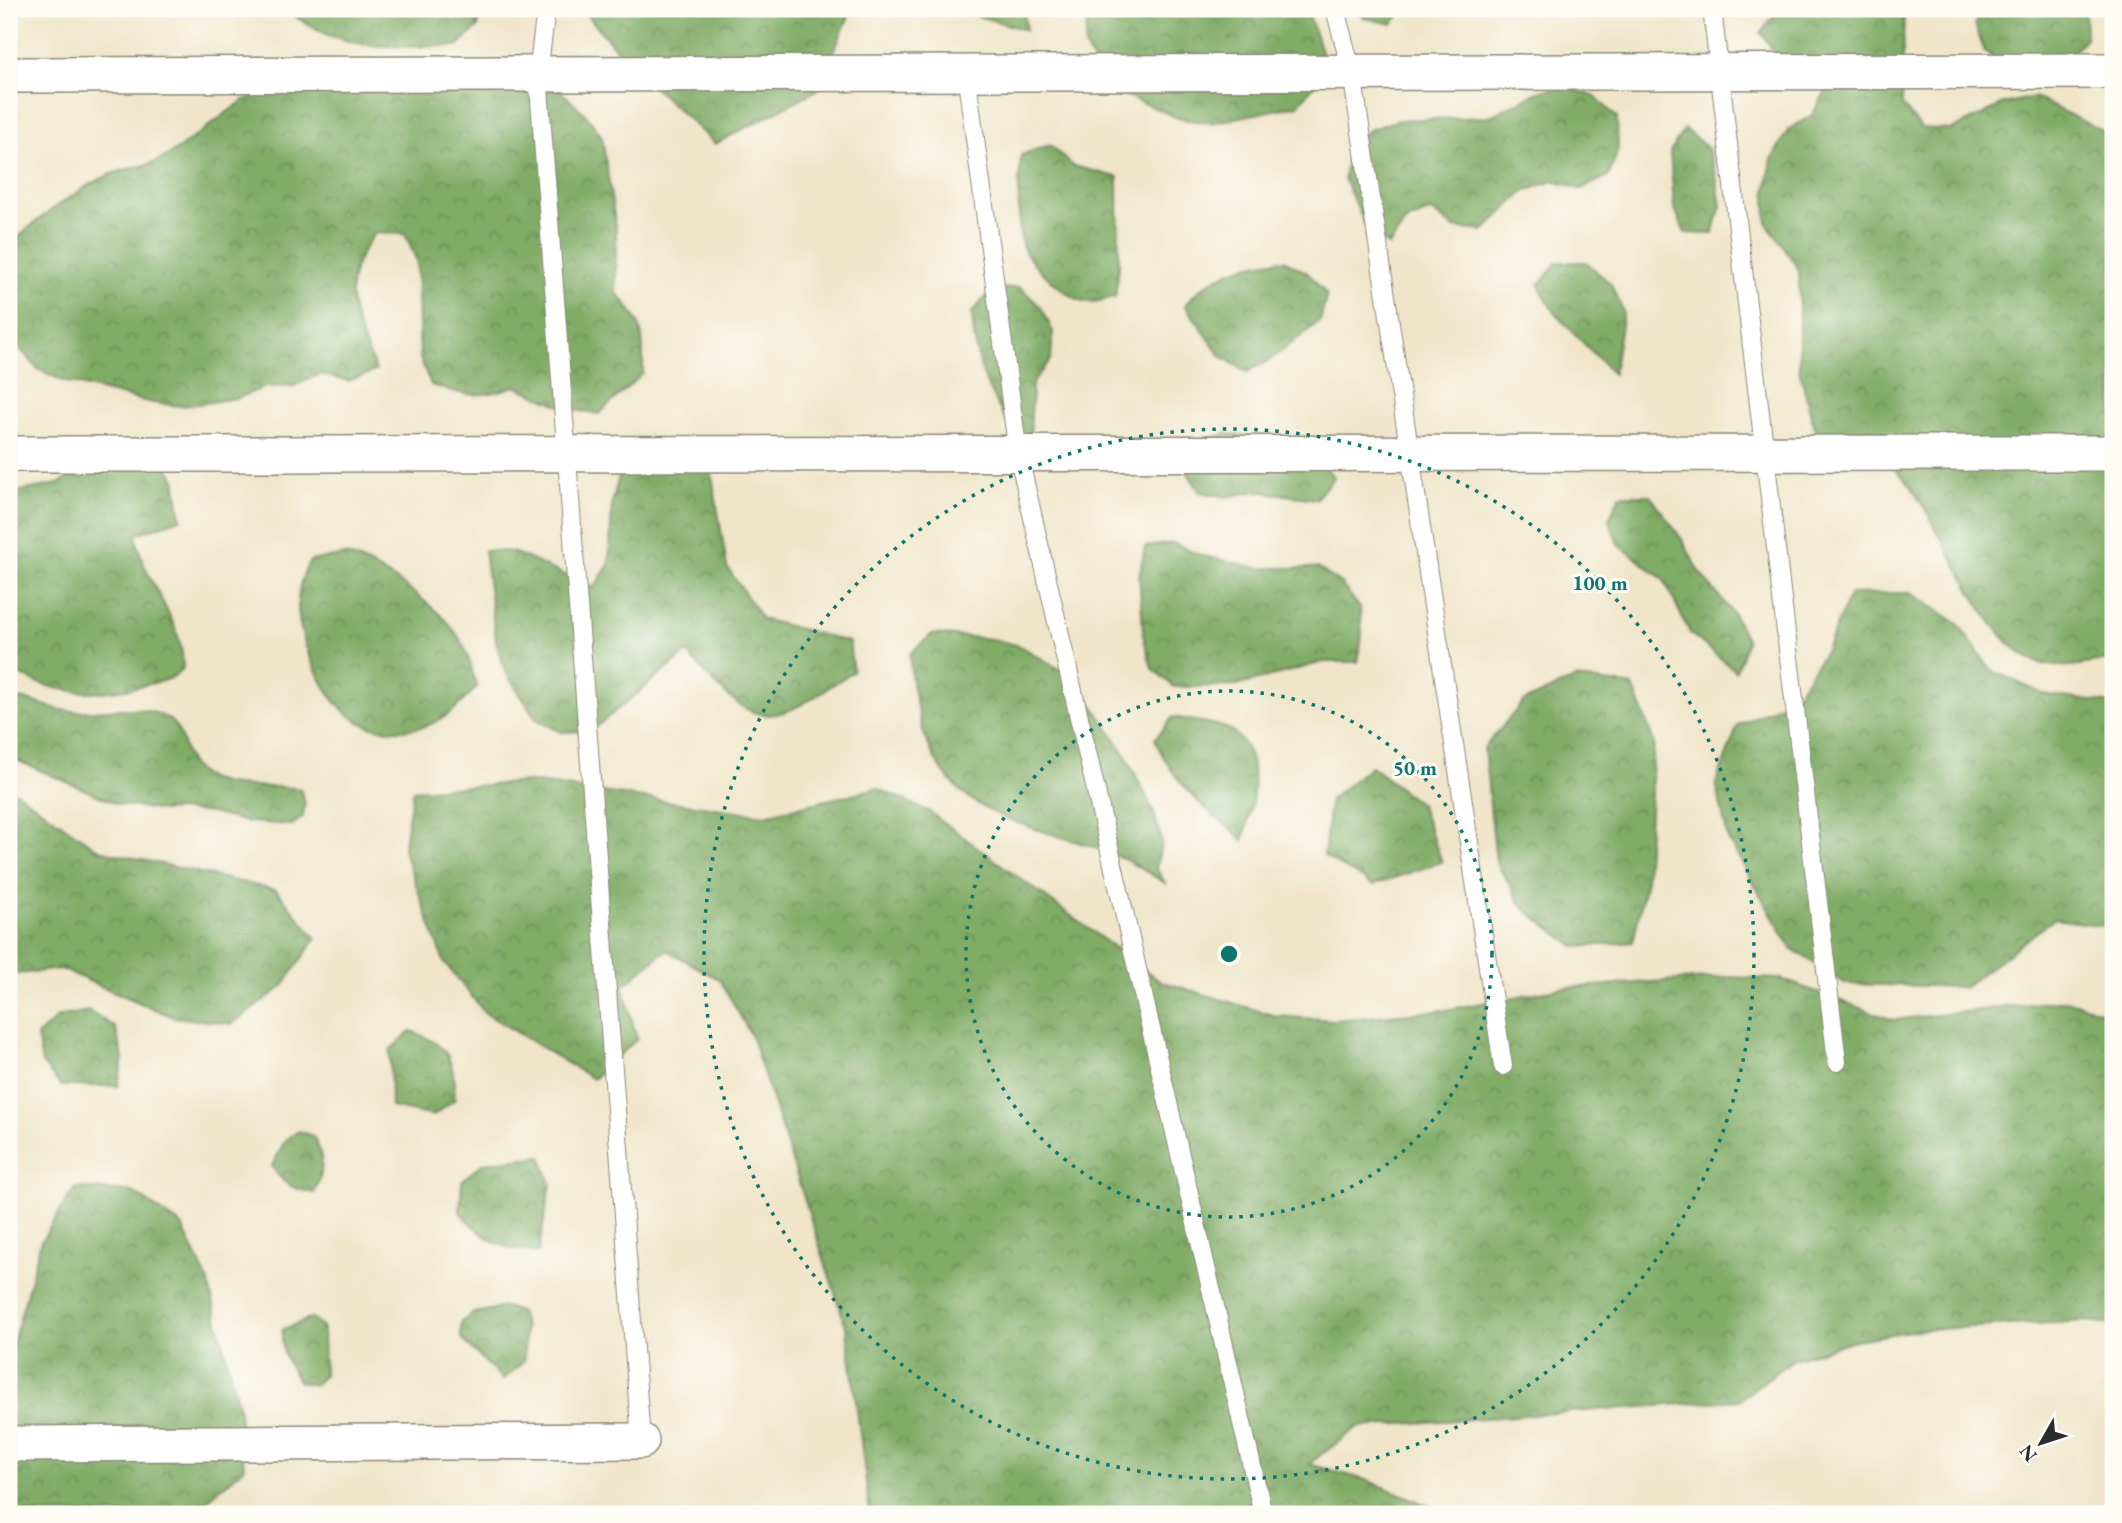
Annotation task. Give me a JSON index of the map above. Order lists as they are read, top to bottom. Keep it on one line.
{"north":"bottom left","rings":["100 m","50 m"]}
